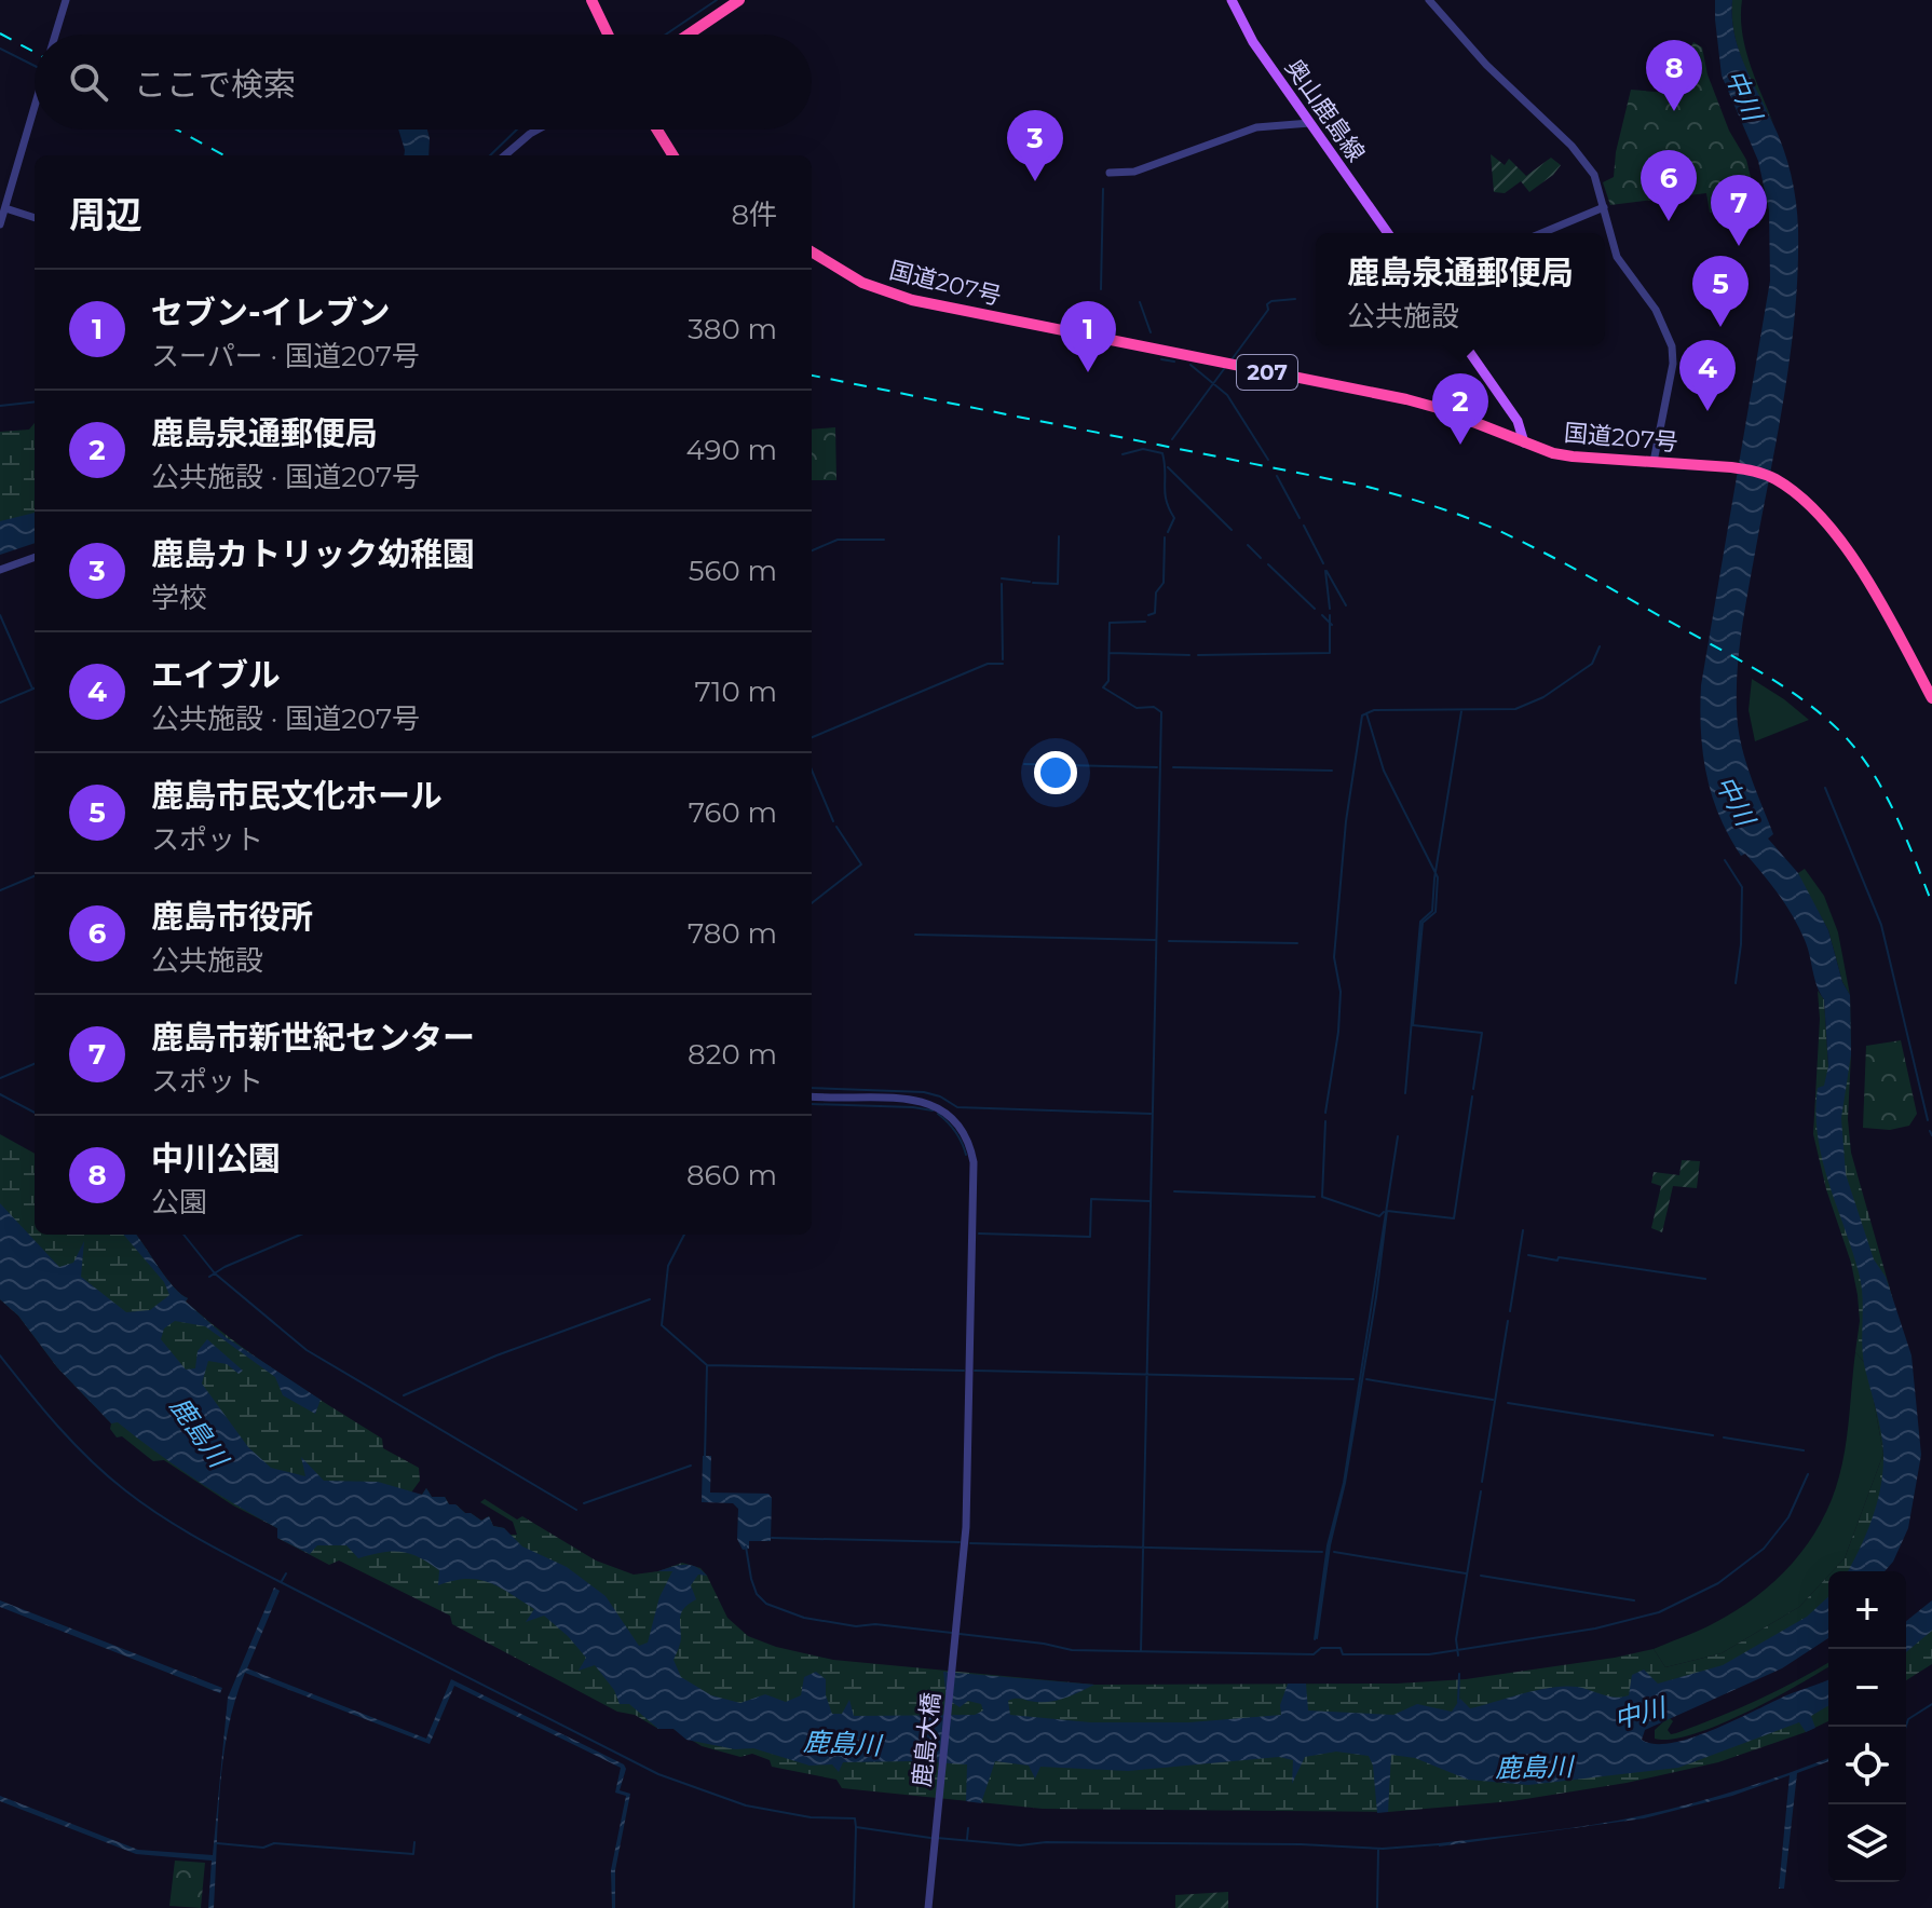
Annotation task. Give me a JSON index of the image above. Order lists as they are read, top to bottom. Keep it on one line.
{"streets":{"highway":["国道207号","207"],"main road":["奥山鹿島線"],"street":["鹿島大橋"]},"water":["中川","鹿島川"],"page":{"search":"ここで検索","pins":["8","3","6","7","5","1","4","2"],"heading":["周辺","8件"],"popup":["鹿島泉通郵便局","公共施設"],"list":[{"mark":"1","name":"セブン-イレブン","note":"スーパー · 国道207号","value":"380 m"},{"mark":"2","name":"鹿島泉通郵便局","note":"公共施設 · 国道207号","value":"490 m"},{"mark":"3","name":"鹿島カトリック幼稚園","note":"学校","value":"560 m"},{"mark":"4","name":"エイブル","note":"公共施設 · 国道207号","value":"710 m"},{"mark":"5","name":"鹿島市民文化ホール","note":"スポット","value":"760 m"},{"mark":"6","name":"鹿島市役所","note":"公共施設","value":"780 m"},{"mark":"7","name":"鹿島市新世紀センター","note":"スポット","value":"820 m"},{"mark":"8","name":"中川公園","note":"公園","value":"860 m"}],"map_buttons":["+","−"]}}
